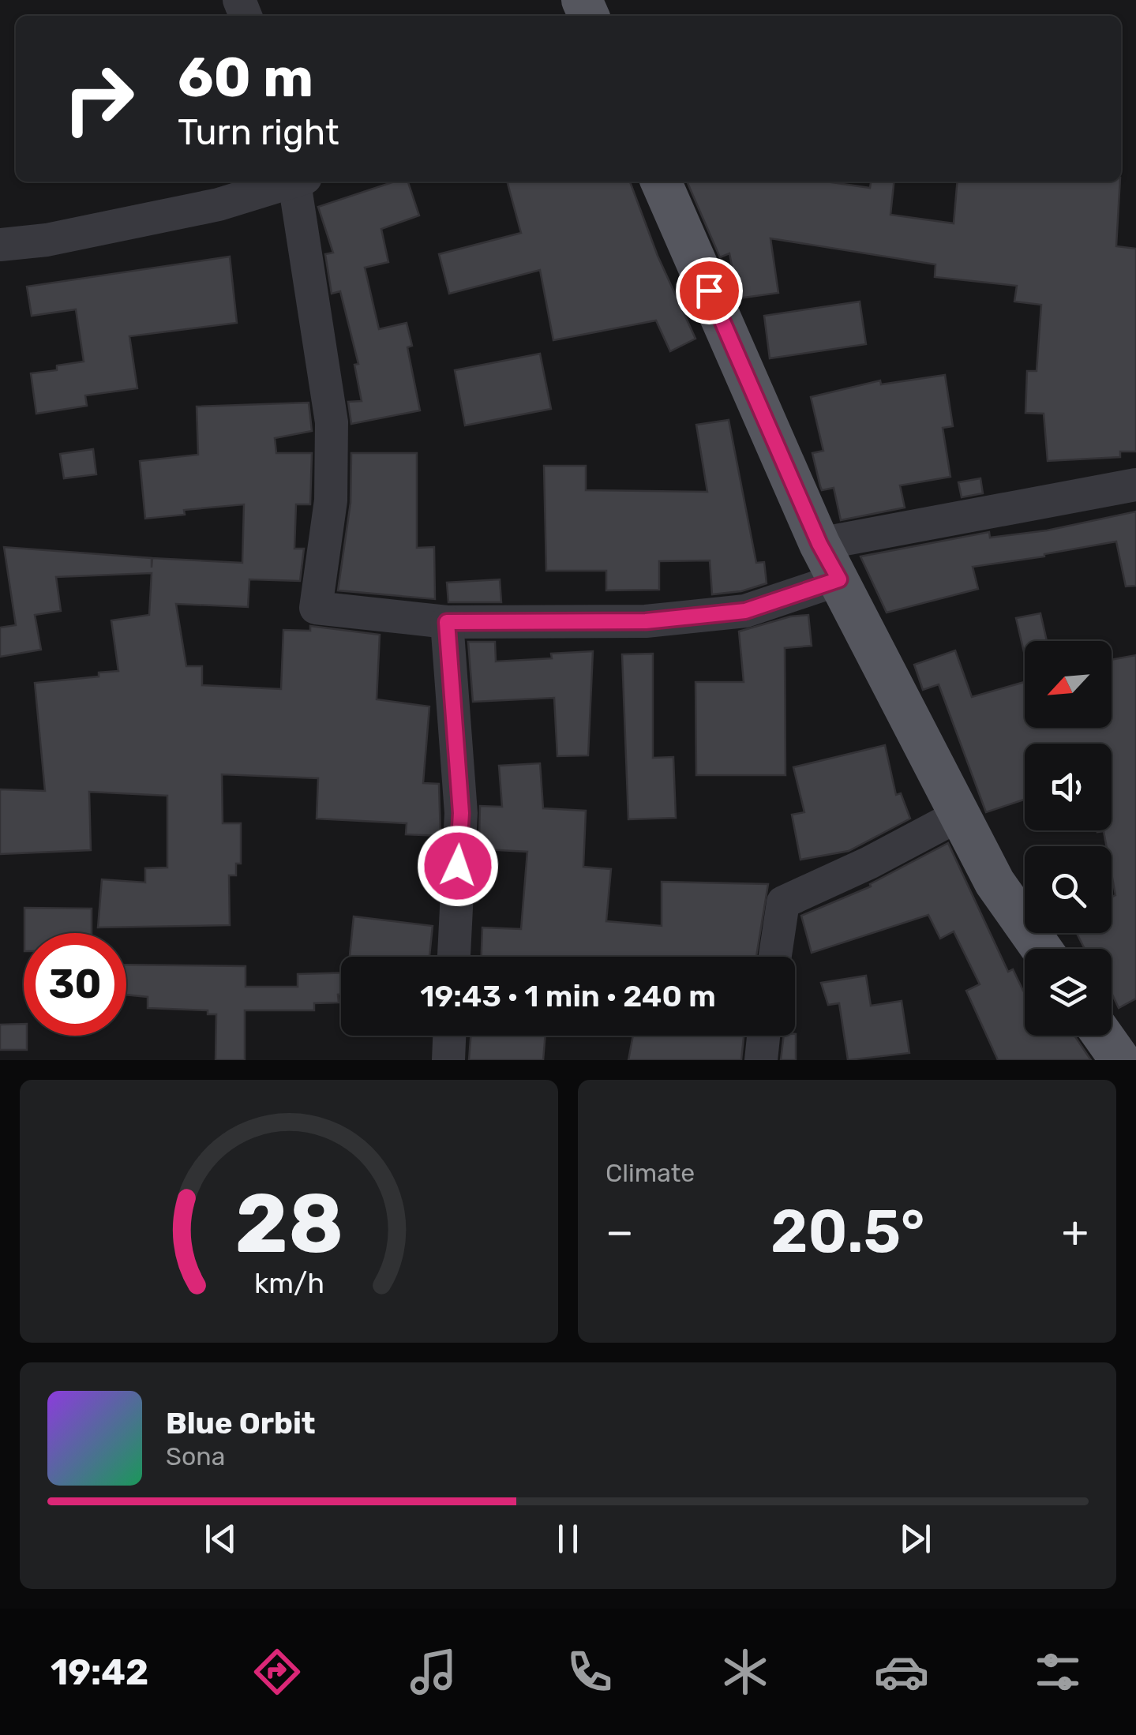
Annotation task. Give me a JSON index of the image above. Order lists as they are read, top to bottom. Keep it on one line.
{"north":"bottom left","page":{"turn":["60 m","Turn right"],"limit":"30","trip":"19:43 · 1 min · 240 m","tile":"Climate","heat":["−","20.5°","+"],"song":["Blue Orbit","Sona"],"tabs":"19:42","gauge":["28","km/h"]}}
